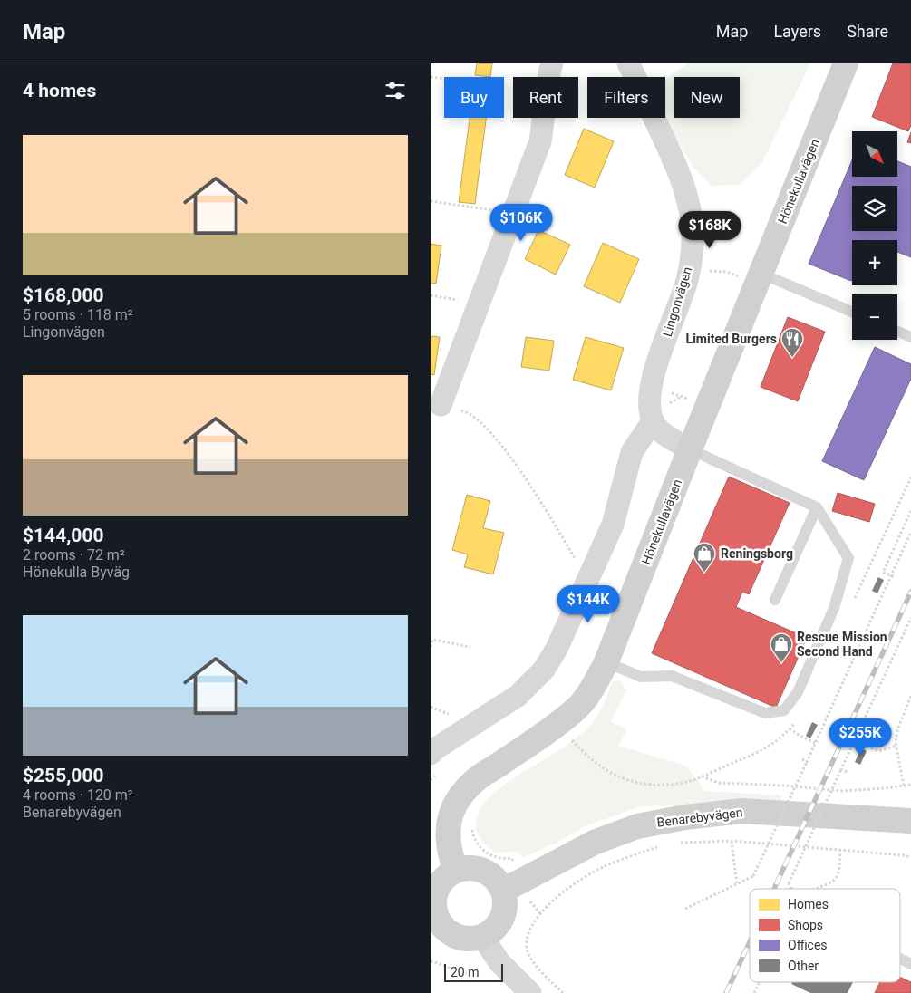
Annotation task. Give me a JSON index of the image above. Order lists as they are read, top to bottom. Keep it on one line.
{"streets":{"street":["Hönekullavägen","Lingonvägen","Benarebyvägen"]},"crossings":[["Hönekullavägen","Benarebyvägen"]],"places":{"restaurant":["Limited Burgers"],"shop":["Reningsborg","Rescue Mission Second Hand"]},"legend":["Homes","Shops","Offices","Other"],"scale_bar":"20 m","north":"bottom right","page":{"header":"Map","nav":["Map","Layers","Share"],"heading":"4 homes","chip":["Buy","Rent","Filters","New"],"list":[{"name":"$168,000","note":"5 rooms · 118 m² · Lingonvägen"},{"name":"$144,000","note":"2 rooms · 72 m² · Hönekulla Byväg"},{"name":"$255,000","note":"4 rooms · 120 m² · Benarebyvägen"}],"map_buttons":["+","−"],"price":["$106K","$168K","$144K","$255K"],"scale":"20 m"}}
